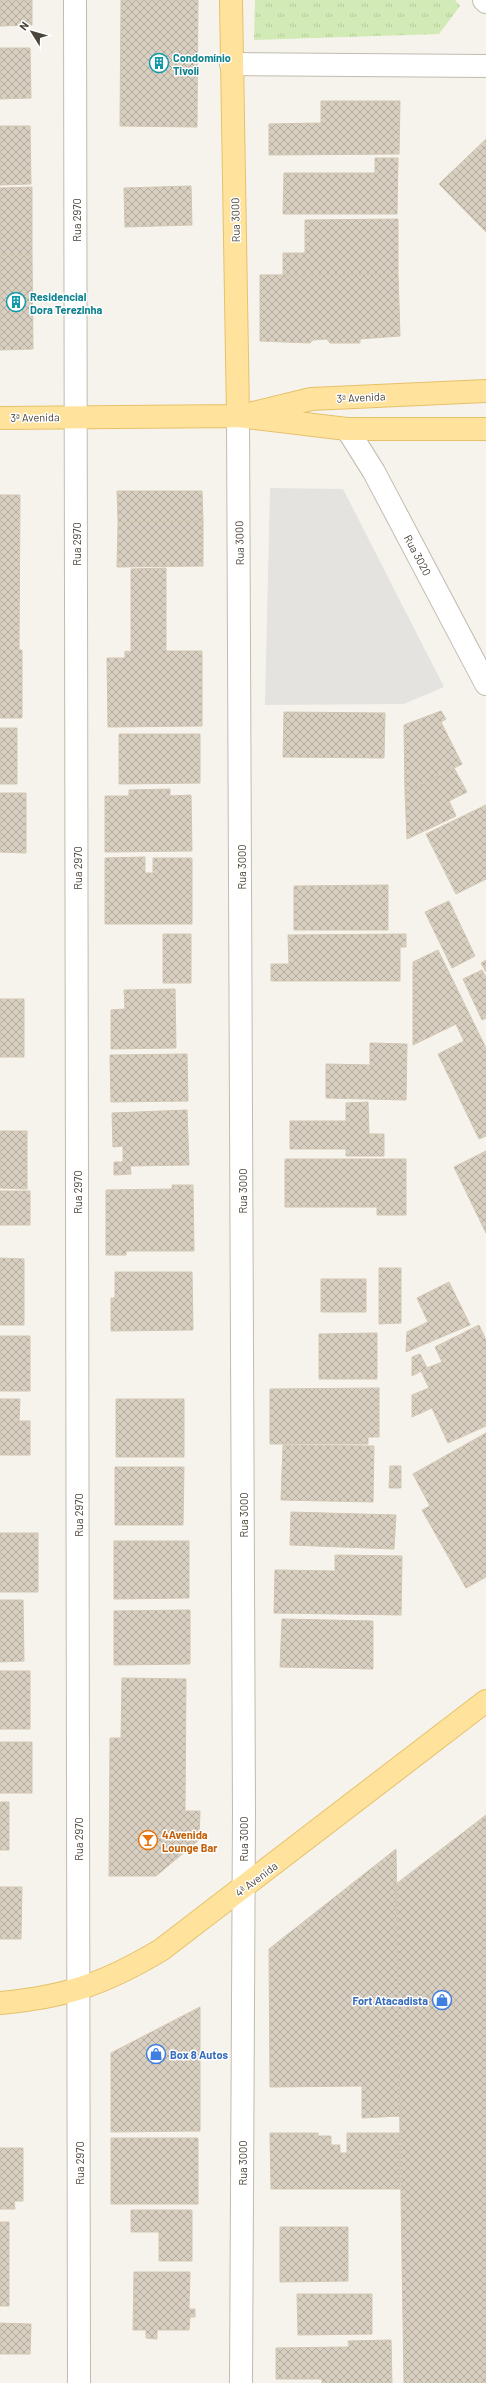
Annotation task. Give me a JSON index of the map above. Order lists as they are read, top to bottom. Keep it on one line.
{"streets":{"main road":["Rua 3000","3ª Avenida","4ª Avenida"],"street":["Rua 2970","Rua 3020"]},"crossings":[["Rua 2970","3ª Avenida"],["Rua 2970","4ª Avenida"],["Rua 3000","3ª Avenida"],["Rua 3000","4ª Avenida"],["3ª Avenida","Rua 3020"]],"places":{"building":["Condomínio Tivoli","Residencial Dora Terezinha"],"bar":["4Avenida Lounge Bar"],"shop":["Fort Atacadista","Box 8 Autos"]},"north":"top left"}
